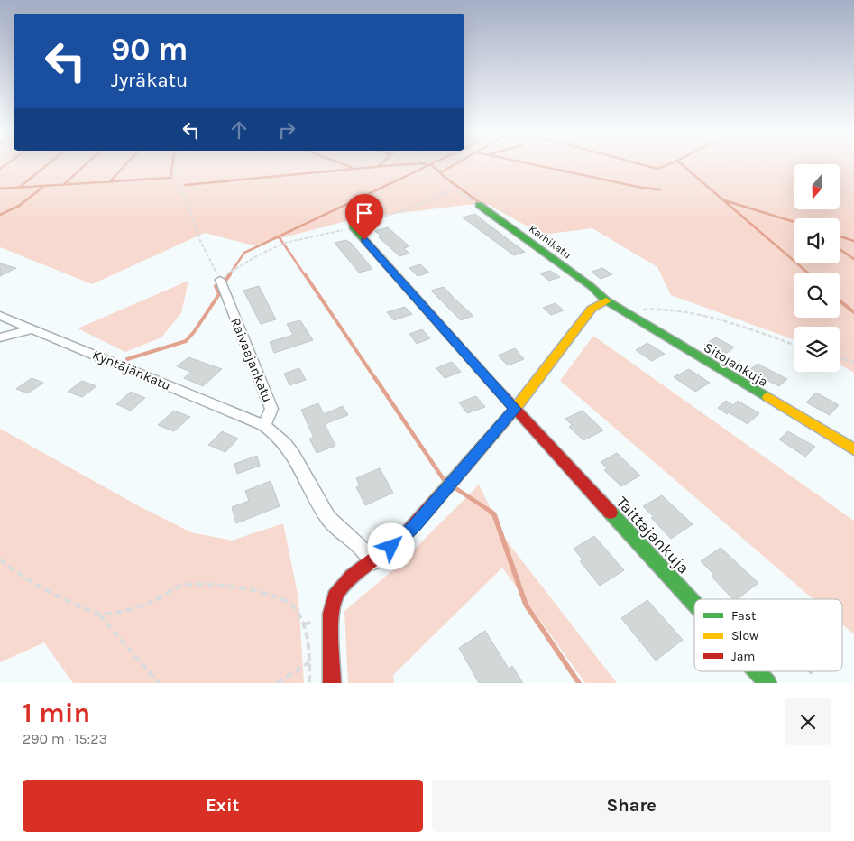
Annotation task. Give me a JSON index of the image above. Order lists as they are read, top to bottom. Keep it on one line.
{"streets":{"street":["Karhikatu","Raivaajankatu","Sitojankuja","Kyntäjänkatu","Taittajankuja"]},"crossings":[["Karhikatu","Sitojankuja"],["Raivaajankatu","Kyntäjänkatu"]],"legend":["Fast","Slow","Jam"],"north":"bottom","page":{"turn":["90 m","Jyräkatu"],"heading":["1 min","290 m · 15:23"],"buttons":["Exit","Share"]}}
